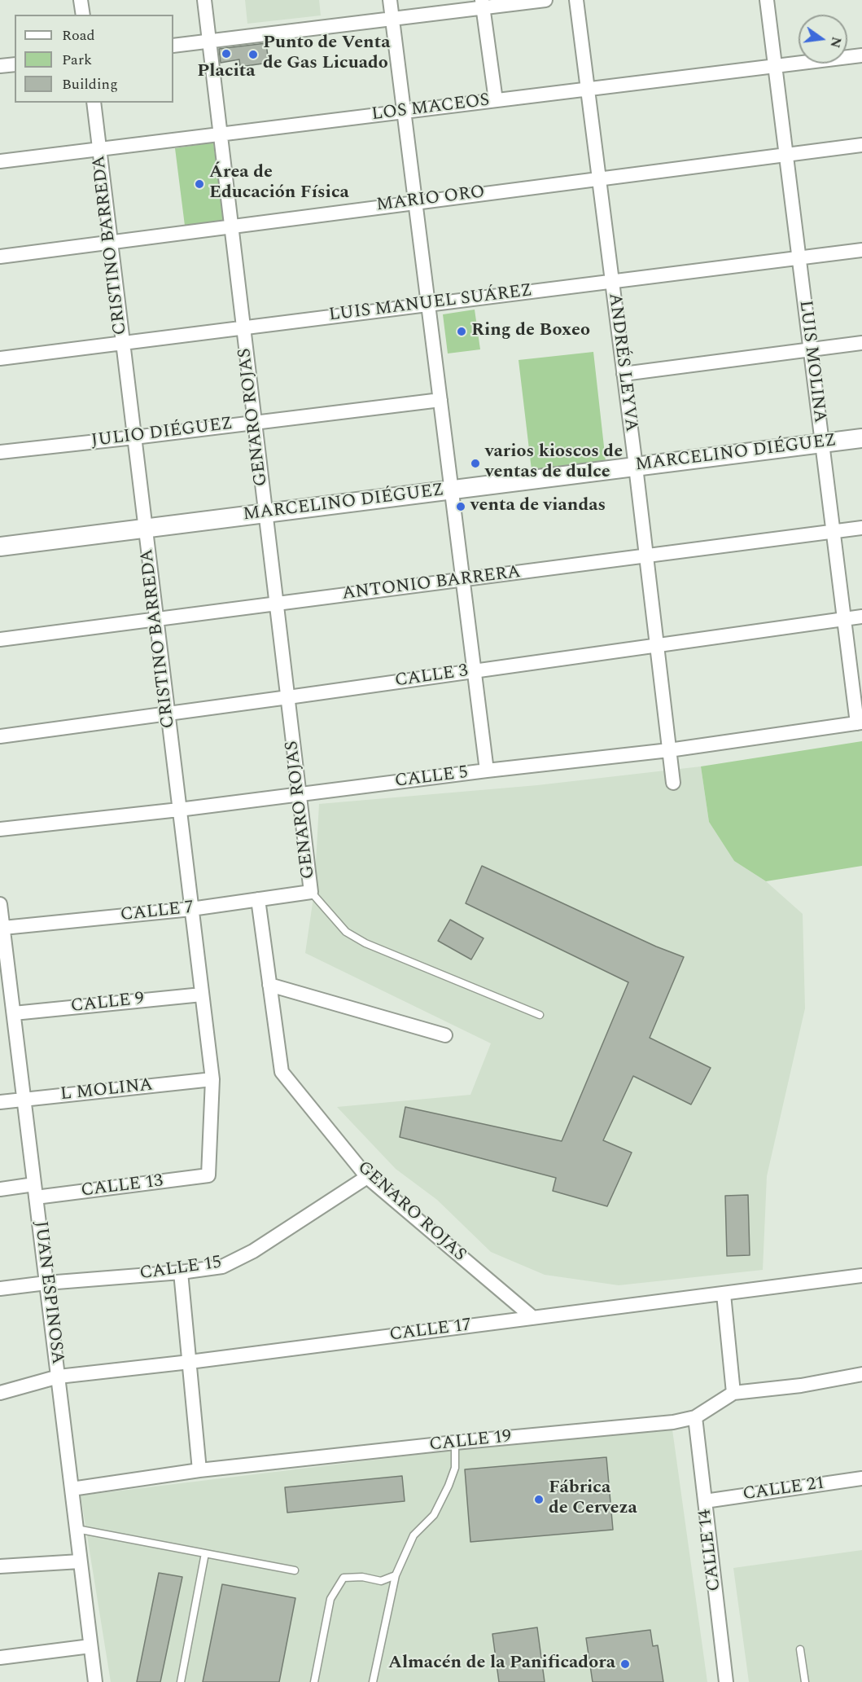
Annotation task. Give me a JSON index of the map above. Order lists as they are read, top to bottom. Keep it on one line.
{"streets":{"street":["LOS MACEOS","MARIO ORO","CRISTINO BARREDA","LUIS MANUEL SUÁREZ","LUIS MOLINA","ANDRÉS LEYVA","GENARO ROJAS","JULIO DIÉGUEZ","MARCELINO DIÉGUEZ","ANTONIO BARRERA","CALLE 3","CALLE 5","CALLE 7","CALLE 9","L MOLINA","CALLE 13","CALLE 15","JUAN ESPINOSA","CALLE 17","CALLE 19","CALLE 21","CALLE 14"]},"crossings":[["LOS MACEOS","CRISTINO BARREDA"],["LOS MACEOS","LUIS MOLINA"],["LOS MACEOS","ANDRÉS LEYVA"],["LOS MACEOS","GENARO ROJAS"],["MARIO ORO","CRISTINO BARREDA"],["MARIO ORO","LUIS MOLINA"],["MARIO ORO","ANDRÉS LEYVA"],["MARIO ORO","GENARO ROJAS"],["CRISTINO BARREDA","LUIS MANUEL SUÁREZ"],["CRISTINO BARREDA","JULIO DIÉGUEZ"],["CRISTINO BARREDA","MARCELINO DIÉGUEZ"],["CRISTINO BARREDA","ANTONIO BARRERA"],["CRISTINO BARREDA","CALLE 3"],["CRISTINO BARREDA","CALLE 5"],["CRISTINO BARREDA","CALLE 7"],["CRISTINO BARREDA","CALLE 9"],["CRISTINO BARREDA","L MOLINA"],["CRISTINO BARREDA","CALLE 13"],["LUIS MANUEL SUÁREZ","LUIS MOLINA"],["LUIS MANUEL SUÁREZ","ANDRÉS LEYVA"],["LUIS MANUEL SUÁREZ","GENARO ROJAS"],["LUIS MOLINA","MARCELINO DIÉGUEZ"],["LUIS MOLINA","ANTONIO BARRERA"],["LUIS MOLINA","CALLE 3"],["LUIS MOLINA","CALLE 5"],["ANDRÉS LEYVA","MARCELINO DIÉGUEZ"],["ANDRÉS LEYVA","ANTONIO BARRERA"],["ANDRÉS LEYVA","CALLE 3"],["ANDRÉS LEYVA","CALLE 5"],["GENARO ROJAS","JULIO DIÉGUEZ"],["GENARO ROJAS","MARCELINO DIÉGUEZ"],["GENARO ROJAS","ANTONIO BARRERA"],["GENARO ROJAS","CALLE 3"],["GENARO ROJAS","CALLE 5"],["GENARO ROJAS","CALLE 7"],["GENARO ROJAS","CALLE 15"],["GENARO ROJAS","CALLE 17"],["CALLE 7","JUAN ESPINOSA"],["CALLE 9","JUAN ESPINOSA"],["L MOLINA","JUAN ESPINOSA"],["CALLE 13","JUAN ESPINOSA"],["CALLE 15","JUAN ESPINOSA"],["JUAN ESPINOSA","CALLE 17"],["JUAN ESPINOSA","CALLE 19"],["CALLE 19","CALLE 14"],["CALLE 21","CALLE 14"]],"places":["Placita","Punto de Venta de Gas Licuado","Área de Educación Física","Ring de Boxeo","varios kioscos de ventas de dulce","venta de viandas","Fábrica de Cerveza","Almacén de la Panificadora"],"legend":["Road","Park","Building"],"north":"right"}
